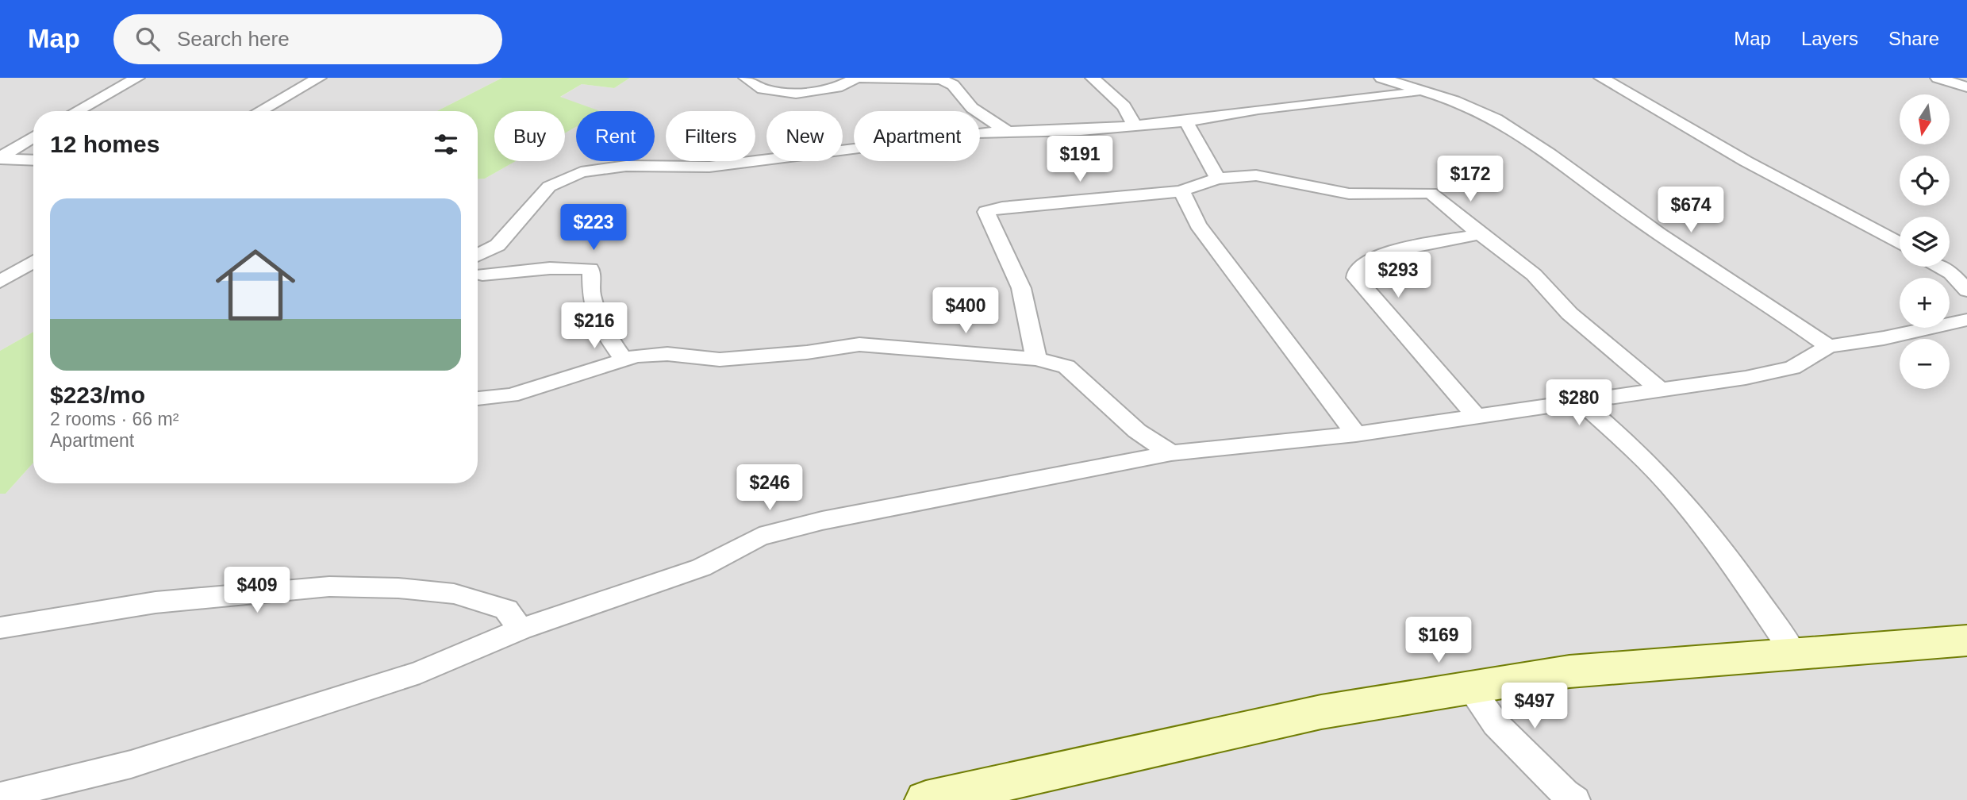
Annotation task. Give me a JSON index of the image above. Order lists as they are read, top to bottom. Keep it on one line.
{"north":"bottom","page":{"header":"Map","search":"Search here","nav":["Map","Layers","Share"],"map_buttons":["+","−"],"chip":["Buy","Rent","Filters","New","Apartment"],"heading":"12 homes","price":["$191","$172","$674","$223","$293","$400","$216","$280","$246","$409","$169","$497"],"list":[{"name":"$223/mo","note":"2 rooms · 66 m² · Apartment"}]}}
